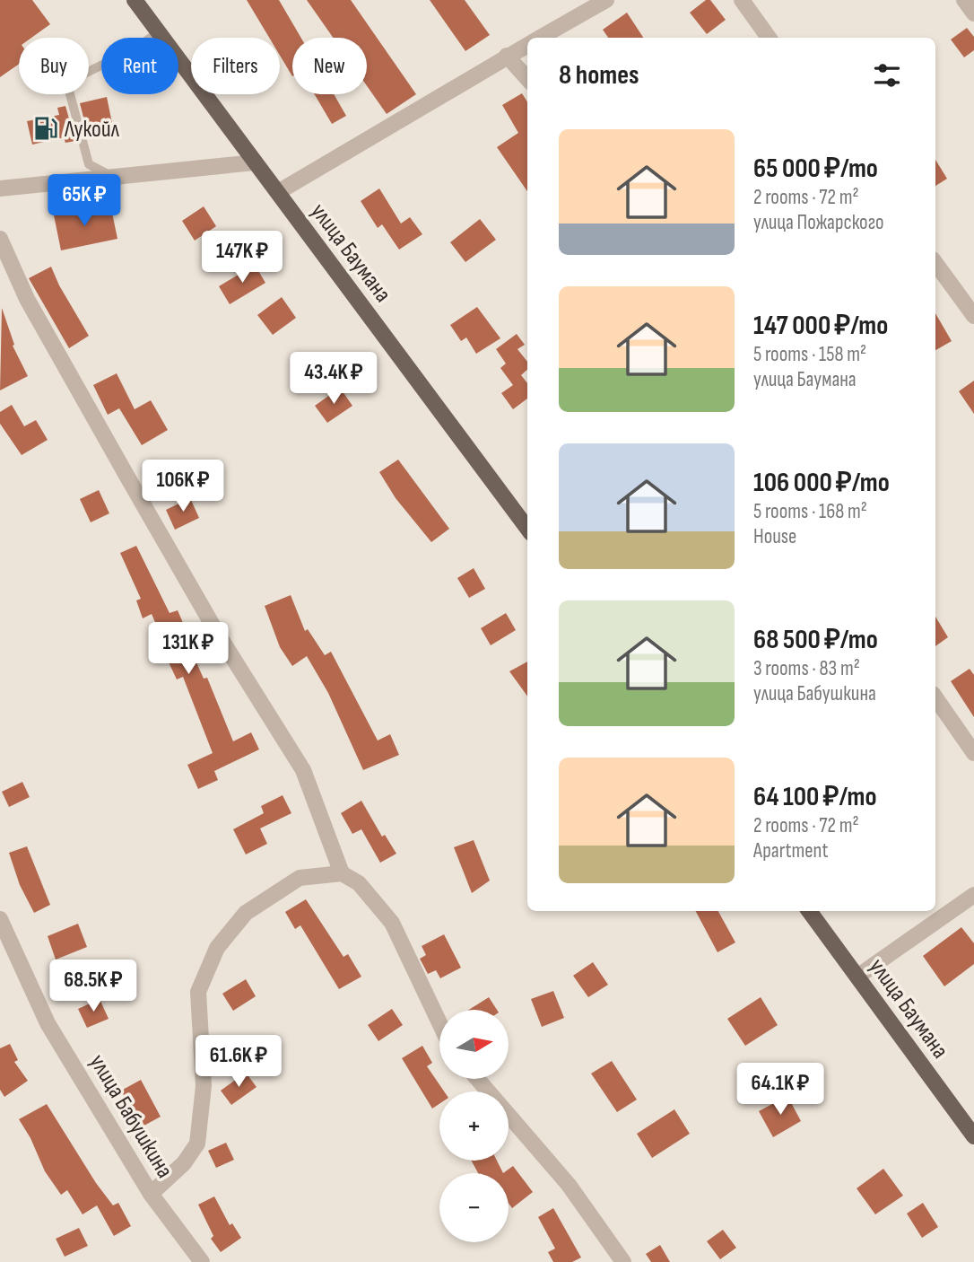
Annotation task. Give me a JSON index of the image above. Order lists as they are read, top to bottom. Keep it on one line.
{"streets":{"main road":["улица Баумана"],"street":["улица Бабушкина"]},"places":{"fuel station":["Лукойл"]},"north":"right","page":{"chip":["Buy","Rent","Filters","New"],"heading":"8 homes","list":[{"name":"65 000 ₽/mo","note":"2 rooms · 72 m² · улица Пожарского"},{"name":"147 000 ₽/mo","note":"5 rooms · 158 m² · улица Баумана"},{"name":"106 000 ₽/mo","note":"5 rooms · 168 m² · House"},{"name":"68 500 ₽/mo","note":"3 rooms · 83 m² · улица Бабушкина"},{"name":"64 100 ₽/mo","note":"2 rooms · 72 m² · Apartment"}],"price":["65K ₽","147K ₽","43.4K ₽","106K ₽","131K ₽","68.5K ₽","61.6K ₽","64.1K ₽"],"map_buttons":["+","−"]}}
